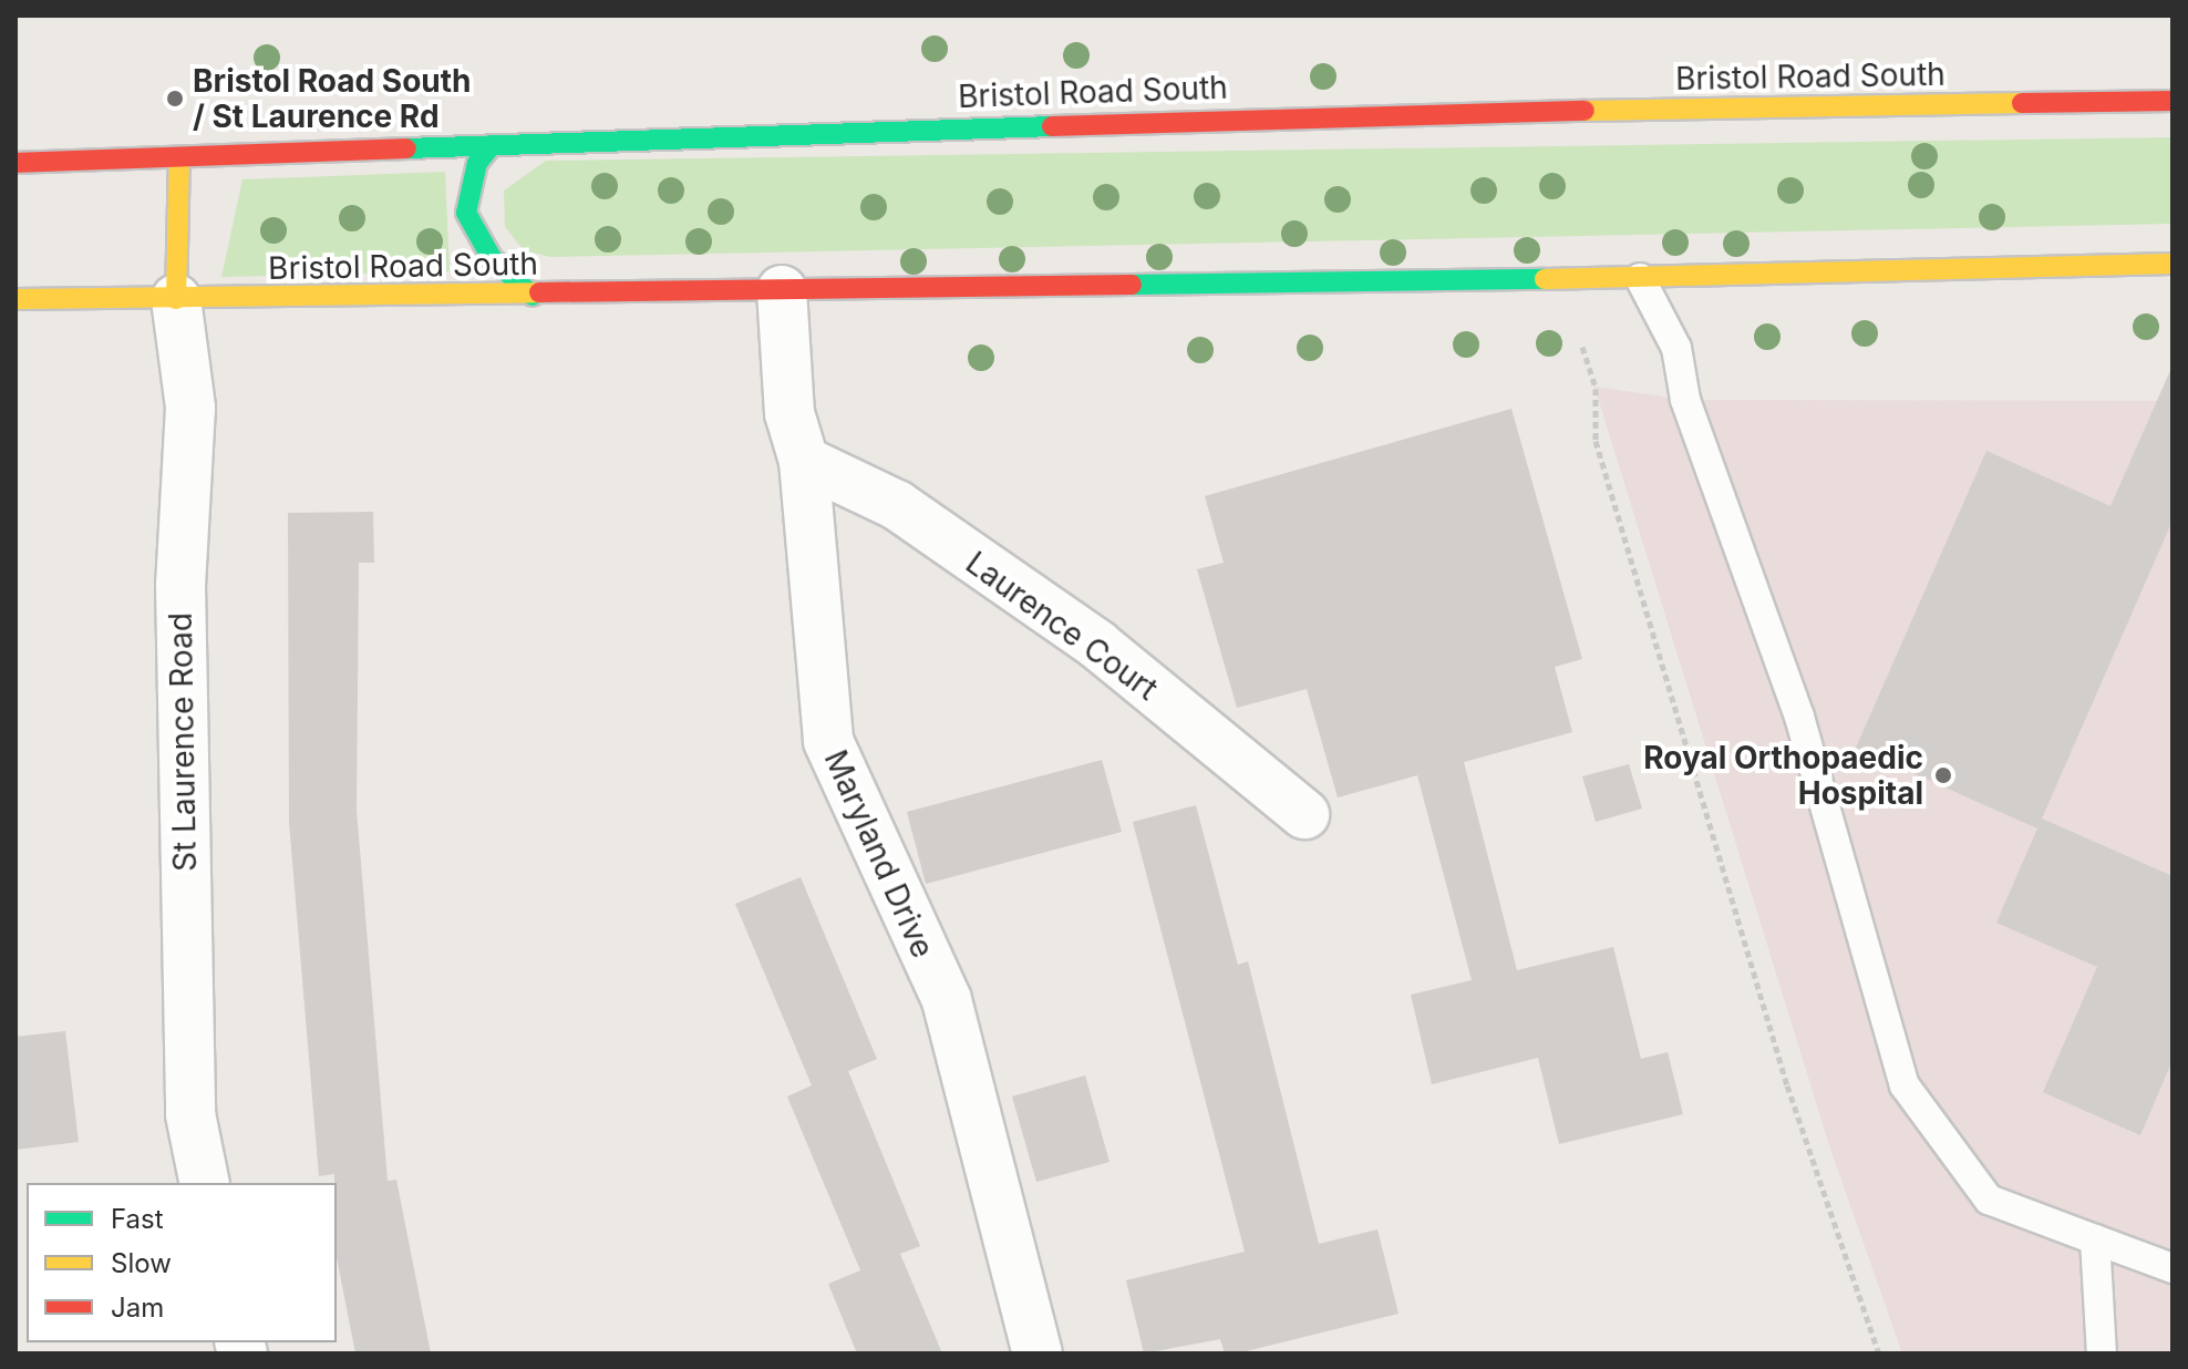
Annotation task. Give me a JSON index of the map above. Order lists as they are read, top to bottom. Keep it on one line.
{"streets":{"highway":["Bristol Road South"],"street":["Laurence Court","St Laurence Road","Maryland Drive"]},"crossings":[["Bristol Road South","St Laurence Road"],["Bristol Road South","Maryland Drive"],["Laurence Court","Maryland Drive"]],"places":["Bristol Road South / St Laurence Rd","Royal Orthopaedic Hospital"],"legend":["Fast","Slow","Jam"]}
